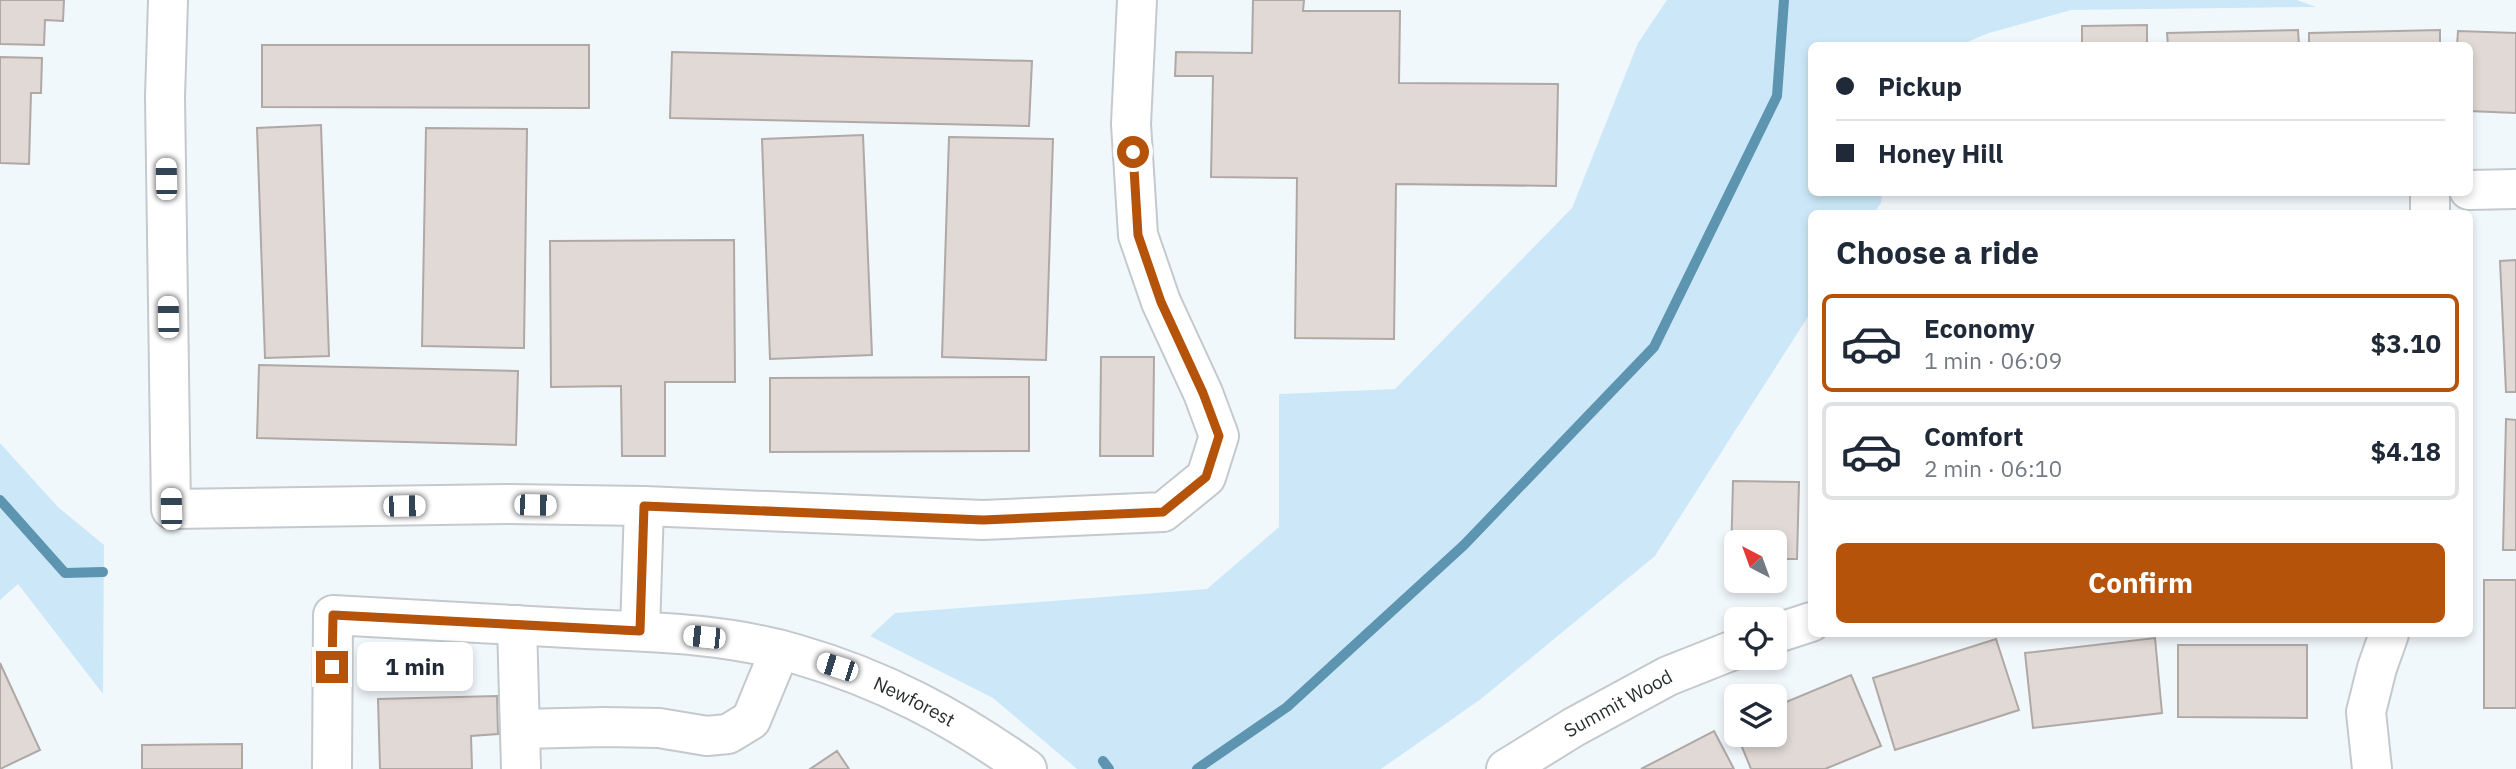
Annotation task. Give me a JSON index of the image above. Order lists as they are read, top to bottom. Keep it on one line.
{"streets":{"street":["Newforest","Summit Wood"]},"north":"top left","page":{"banner":["Pickup","Honey Hill"],"heading":"Choose a ride","list":[{"name":"Economy","note":"1 min · 06:09","value":"$3.10"},{"name":"Comfort","note":"2 min · 06:10","value":"$4.18"}],"buttons":"Confirm","bubble":"1 min"}}
